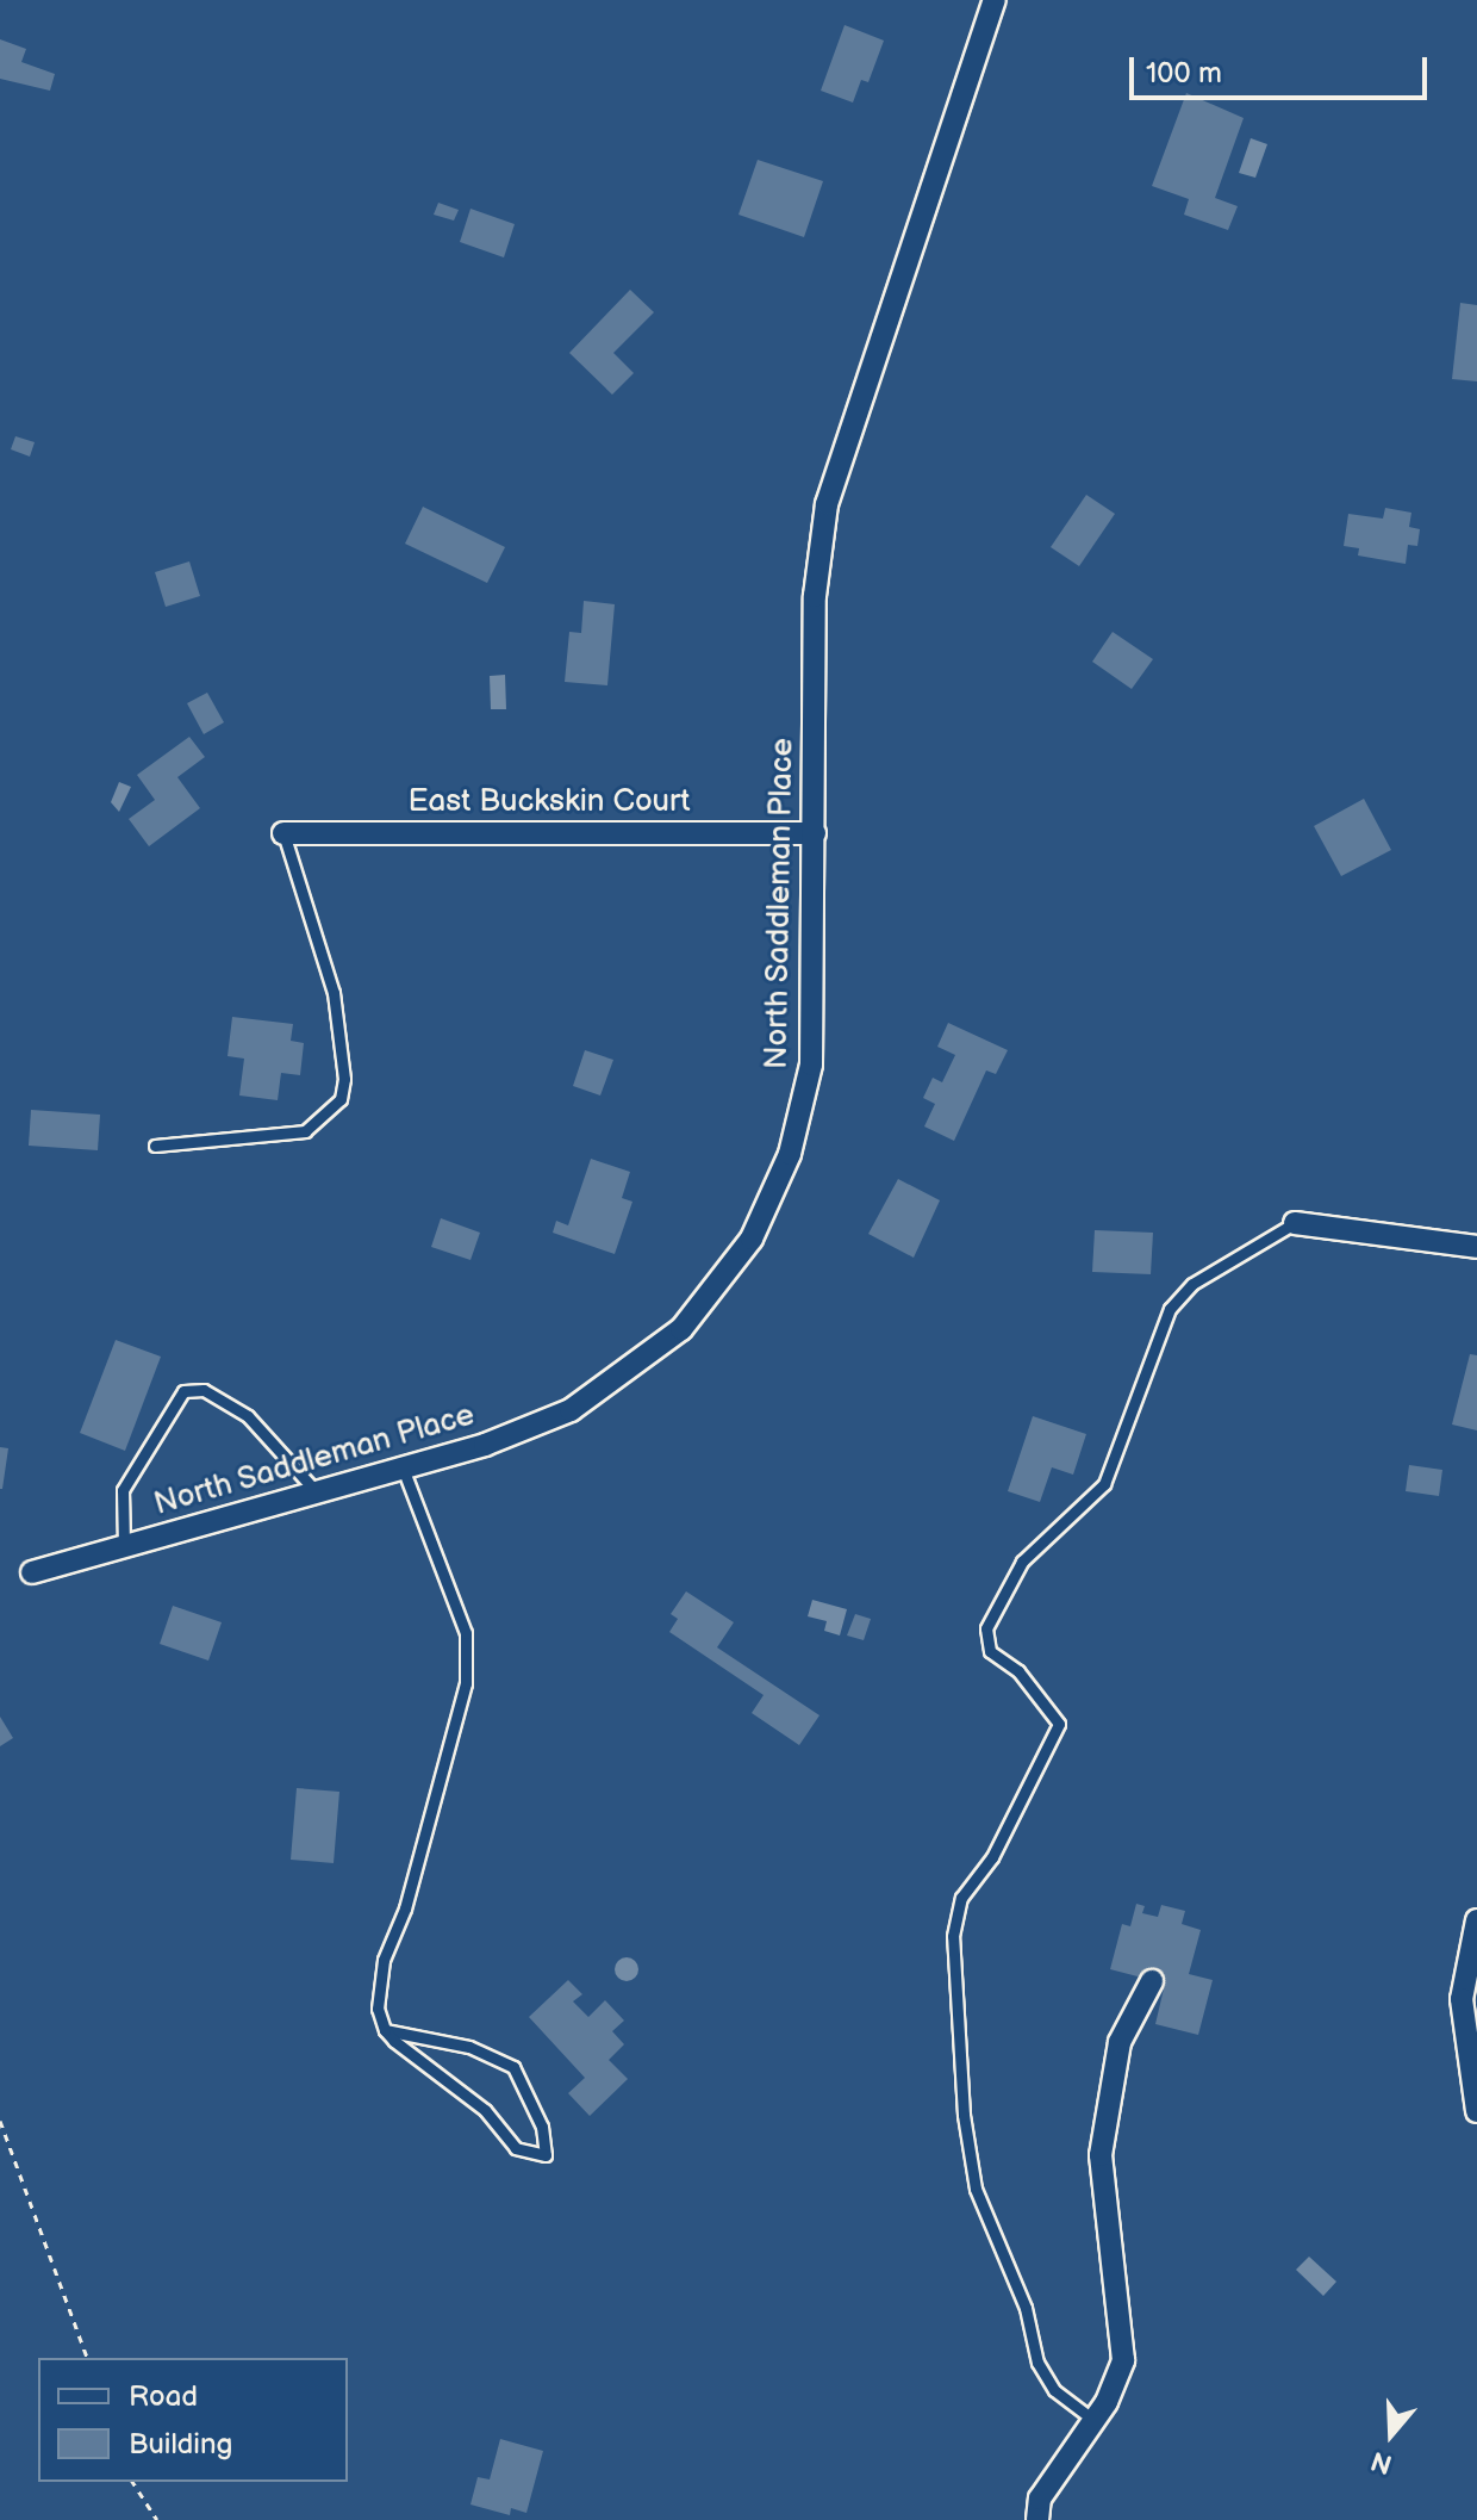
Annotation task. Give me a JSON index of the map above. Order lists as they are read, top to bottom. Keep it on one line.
{"streets":{"street":["East Buckskin Court","North Saddleman Place"]},"crossings":[["East Buckskin Court","North Saddleman Place"]],"legend":["Road","Building"],"scale_bar":"100 m","north":"bottom"}
